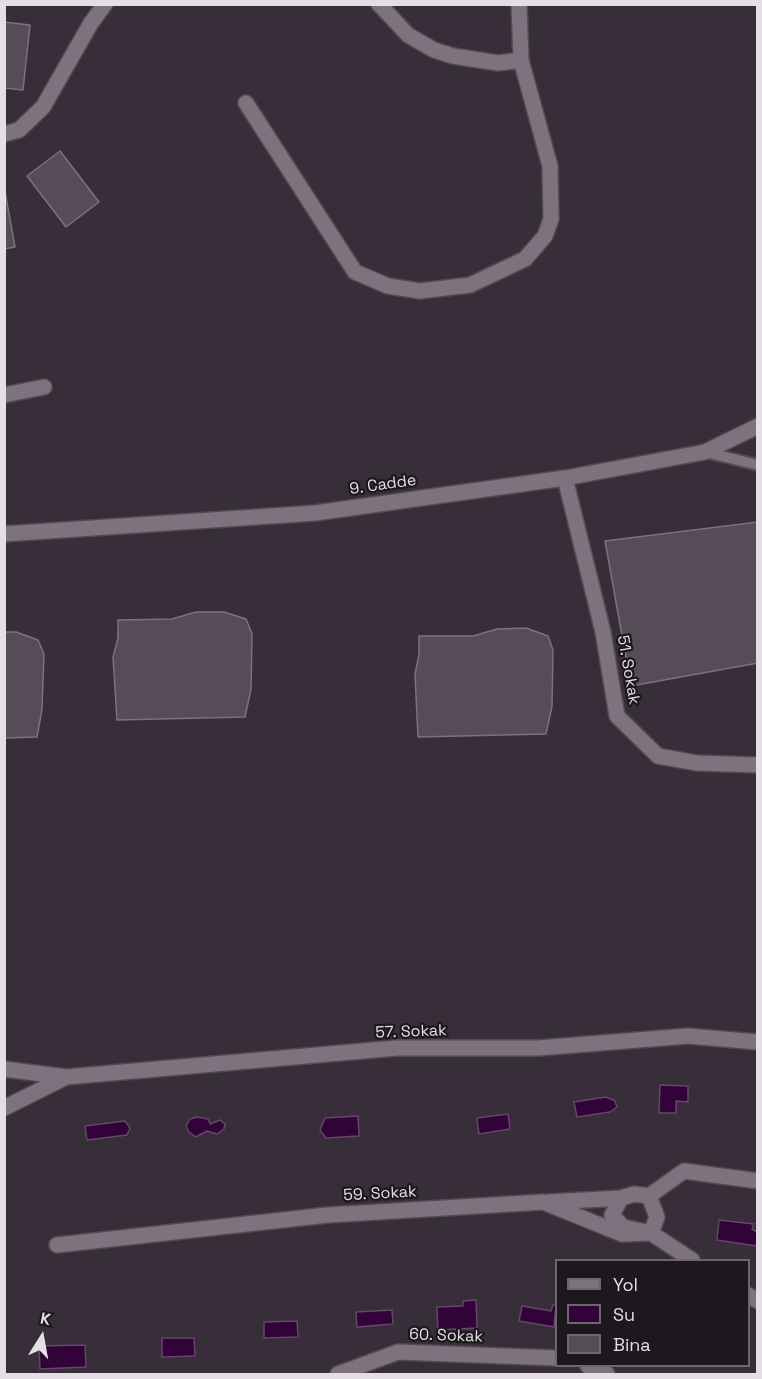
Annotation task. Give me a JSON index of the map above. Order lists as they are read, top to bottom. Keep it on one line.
{"streets":{"street":["9. Cadde","51. Sokak","57. Sokak","59. Sokak","60. Sokak"]},"crossings":[["9. Cadde","51. Sokak"]],"legend":["Yol","Su","Bina"],"north":"top"}
